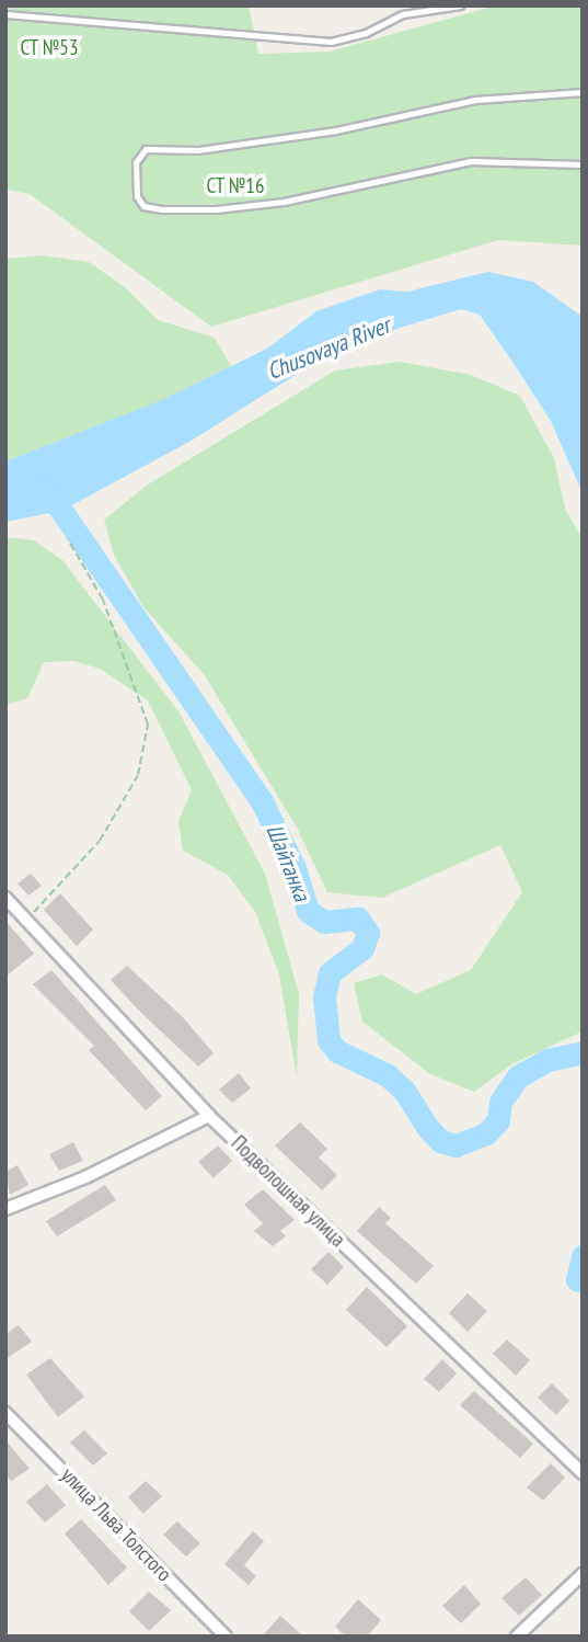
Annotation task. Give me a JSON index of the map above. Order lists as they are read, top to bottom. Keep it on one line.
{"streets":{"street":["Подволошная улица","улица Льва Толстого"]},"water":["Chusovaya River","Шайтанка"],"parks":["СТ №53","СТ №16"]}
